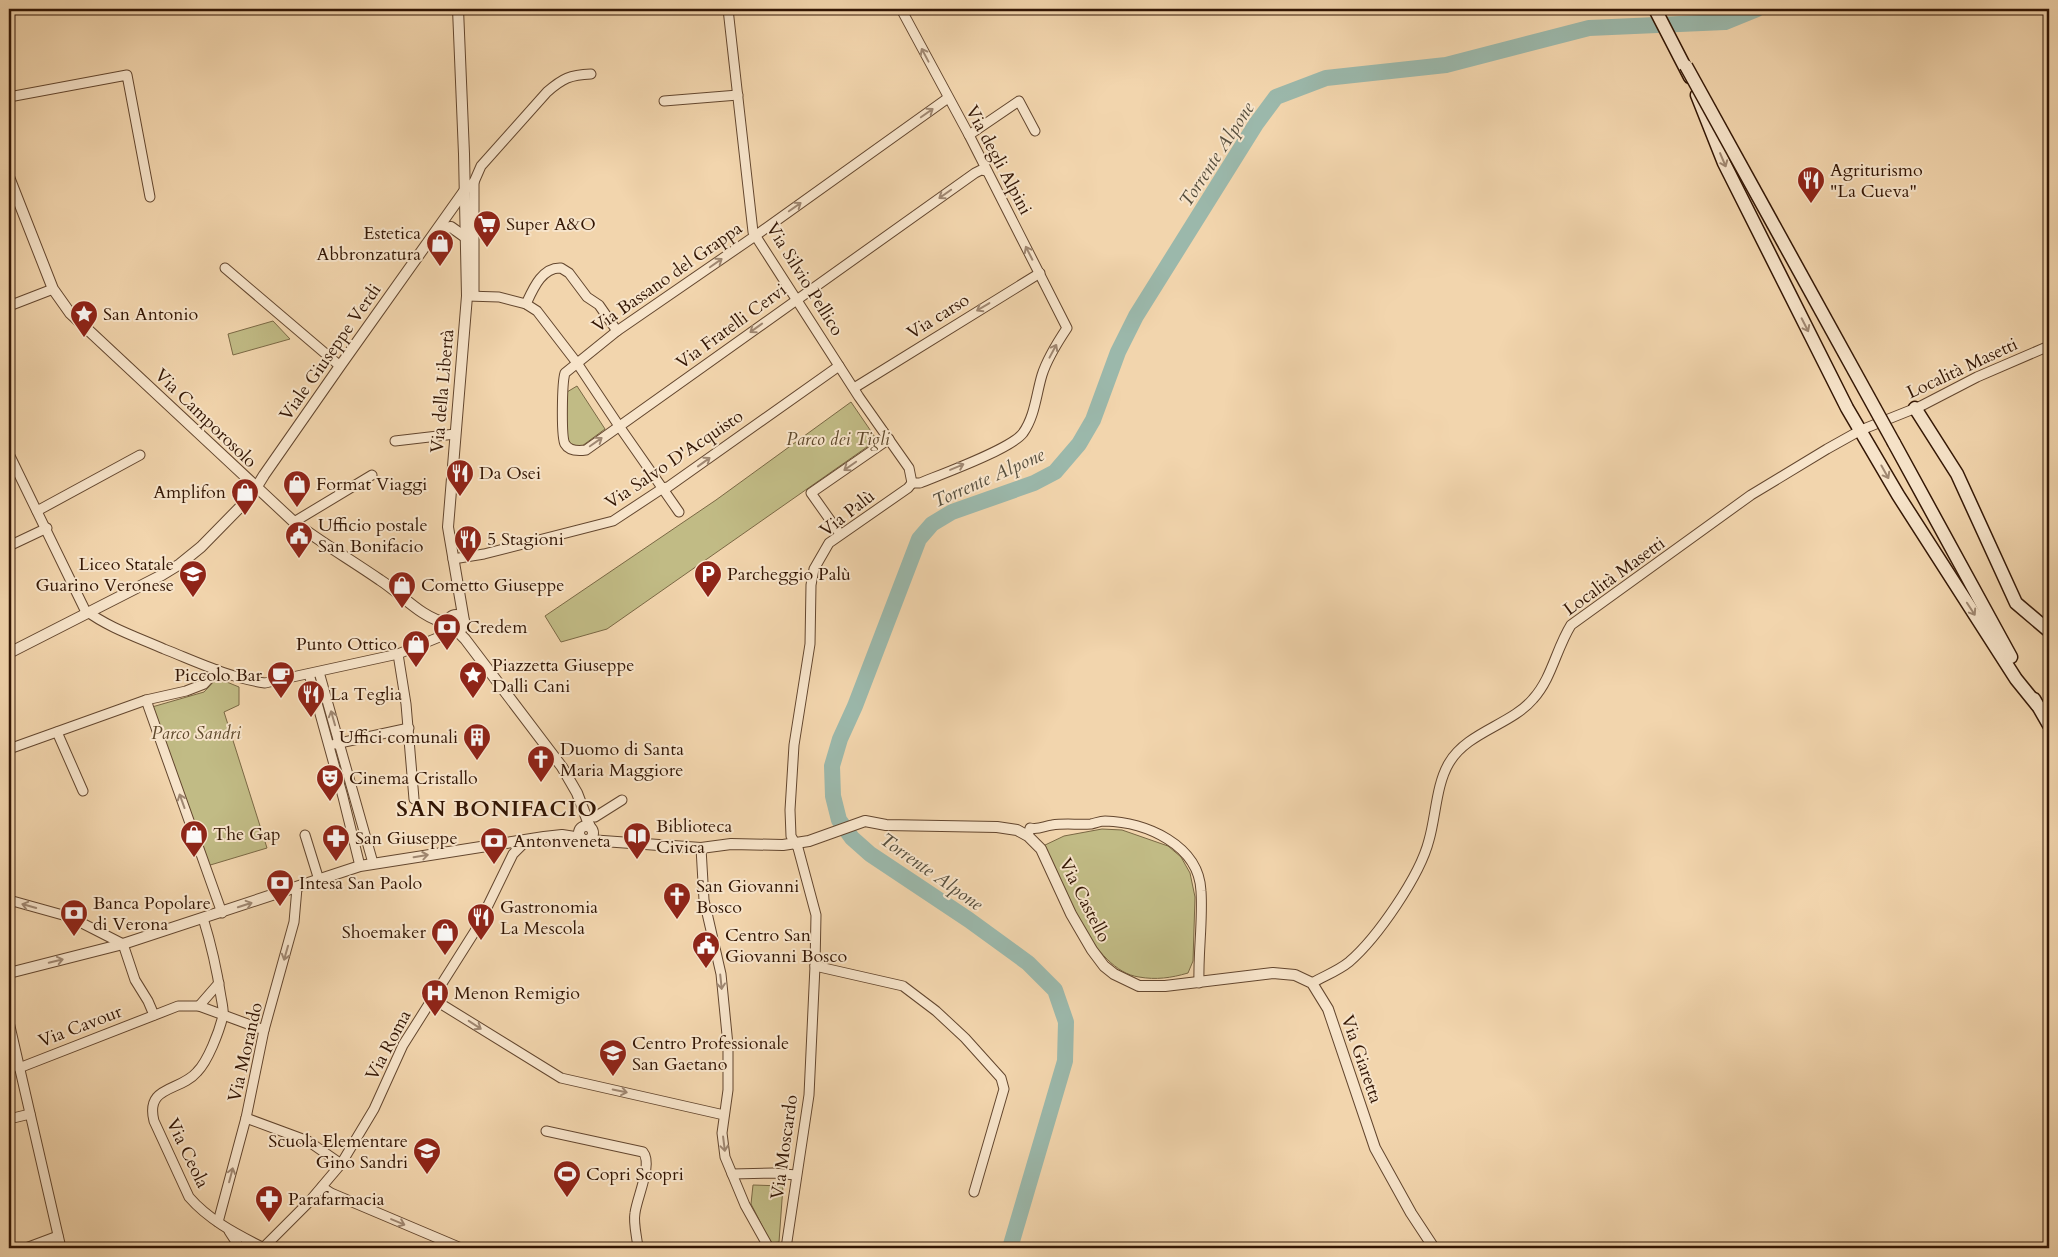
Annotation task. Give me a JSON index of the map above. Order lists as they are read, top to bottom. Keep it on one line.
{"streets":{"street":["Via degli Alpini","Via Bassano del Grappa","Via Silvio Pellico","Via carso","Via Fratelli Cervi","Viale Giuseppe Verdi","Località Masetti","Via della Libertà","Via Camporosolo","Via Salvo D'Acquisto","Via Palù","Via Castello","Via Cavour","Via Roma","Via Morando","Via Giaretta","Via Moscardo","Via Ceola"]},"crossings":[["Via degli Alpini","Via Bassano del Grappa"],["Via degli Alpini","Via carso"],["Via degli Alpini","Via Fratelli Cervi"],["Via degli Alpini","Via Palù"],["Via Bassano del Grappa","Via Silvio Pellico"],["Via Bassano del Grappa","Via Fratelli Cervi"],["Via Silvio Pellico","Via carso"],["Via Silvio Pellico","Via Fratelli Cervi"],["Via Silvio Pellico","Via Salvo D'Acquisto"],["Via Silvio Pellico","Via Palù"],["Viale Giuseppe Verdi","Via della Libertà"],["Viale Giuseppe Verdi","Via Camporosolo"],["Località Masetti","Via Giaretta"],["Via della Libertà","Via Camporosolo"],["Via della Libertà","Via Salvo D'Acquisto"],["Via Palù","Via Moscardo"],["Via Roma","Via Ceola"],["Via Morando","Via Ceola"]],"one_way":["Via degli Alpini","Via Bassano del Grappa","Via carso","Via Salvo D'Acquisto"],"districts":["SAN BONIFACIO"],"water":["Torrente Alpone"],"parks":["Parco dei Tigli","Parco Sandri"],"places":{"restaurant":["Agriturismo \"La Cueva\"","Da Osei","5 Stagioni","La Teglia","Gastronomia La Mescola"],"supermarket":["Super A&O"],"shop":["Estetica Abbronzatura","Format Viaggi","Amplifon","Cometto Giuseppe","Punto Ottico","The Gap","Shoemaker"],"place":["San Antonio","Piazzetta Giuseppe Dalli Cani"],"public building":["Ufficio postale San Bonifacio","Centro San Giovanni Bosco"],"school or university":["Liceo Statale Guarino Veronese","Centro Professionale San Gaetano","Scuola Elementare Gino Sandri"],"parking":["Parcheggio Palù"],"bank":["Credem","Antonveneta","Intesa San Paolo","Banca Popolare di Verona"],"cafe":["Piccolo Bar"],"building":["Uffici comunali"],"church":["Duomo di Santa Maria Maggiore","San Giovanni Bosco"],"theatre":["Cinema Cristallo"],"library":["Biblioteca Civica"],"pharmacy":["San Giuseppe","Parafarmacia"],"hospital":["Menon Remigio"],"sports":["Copri Scopri"]}}
